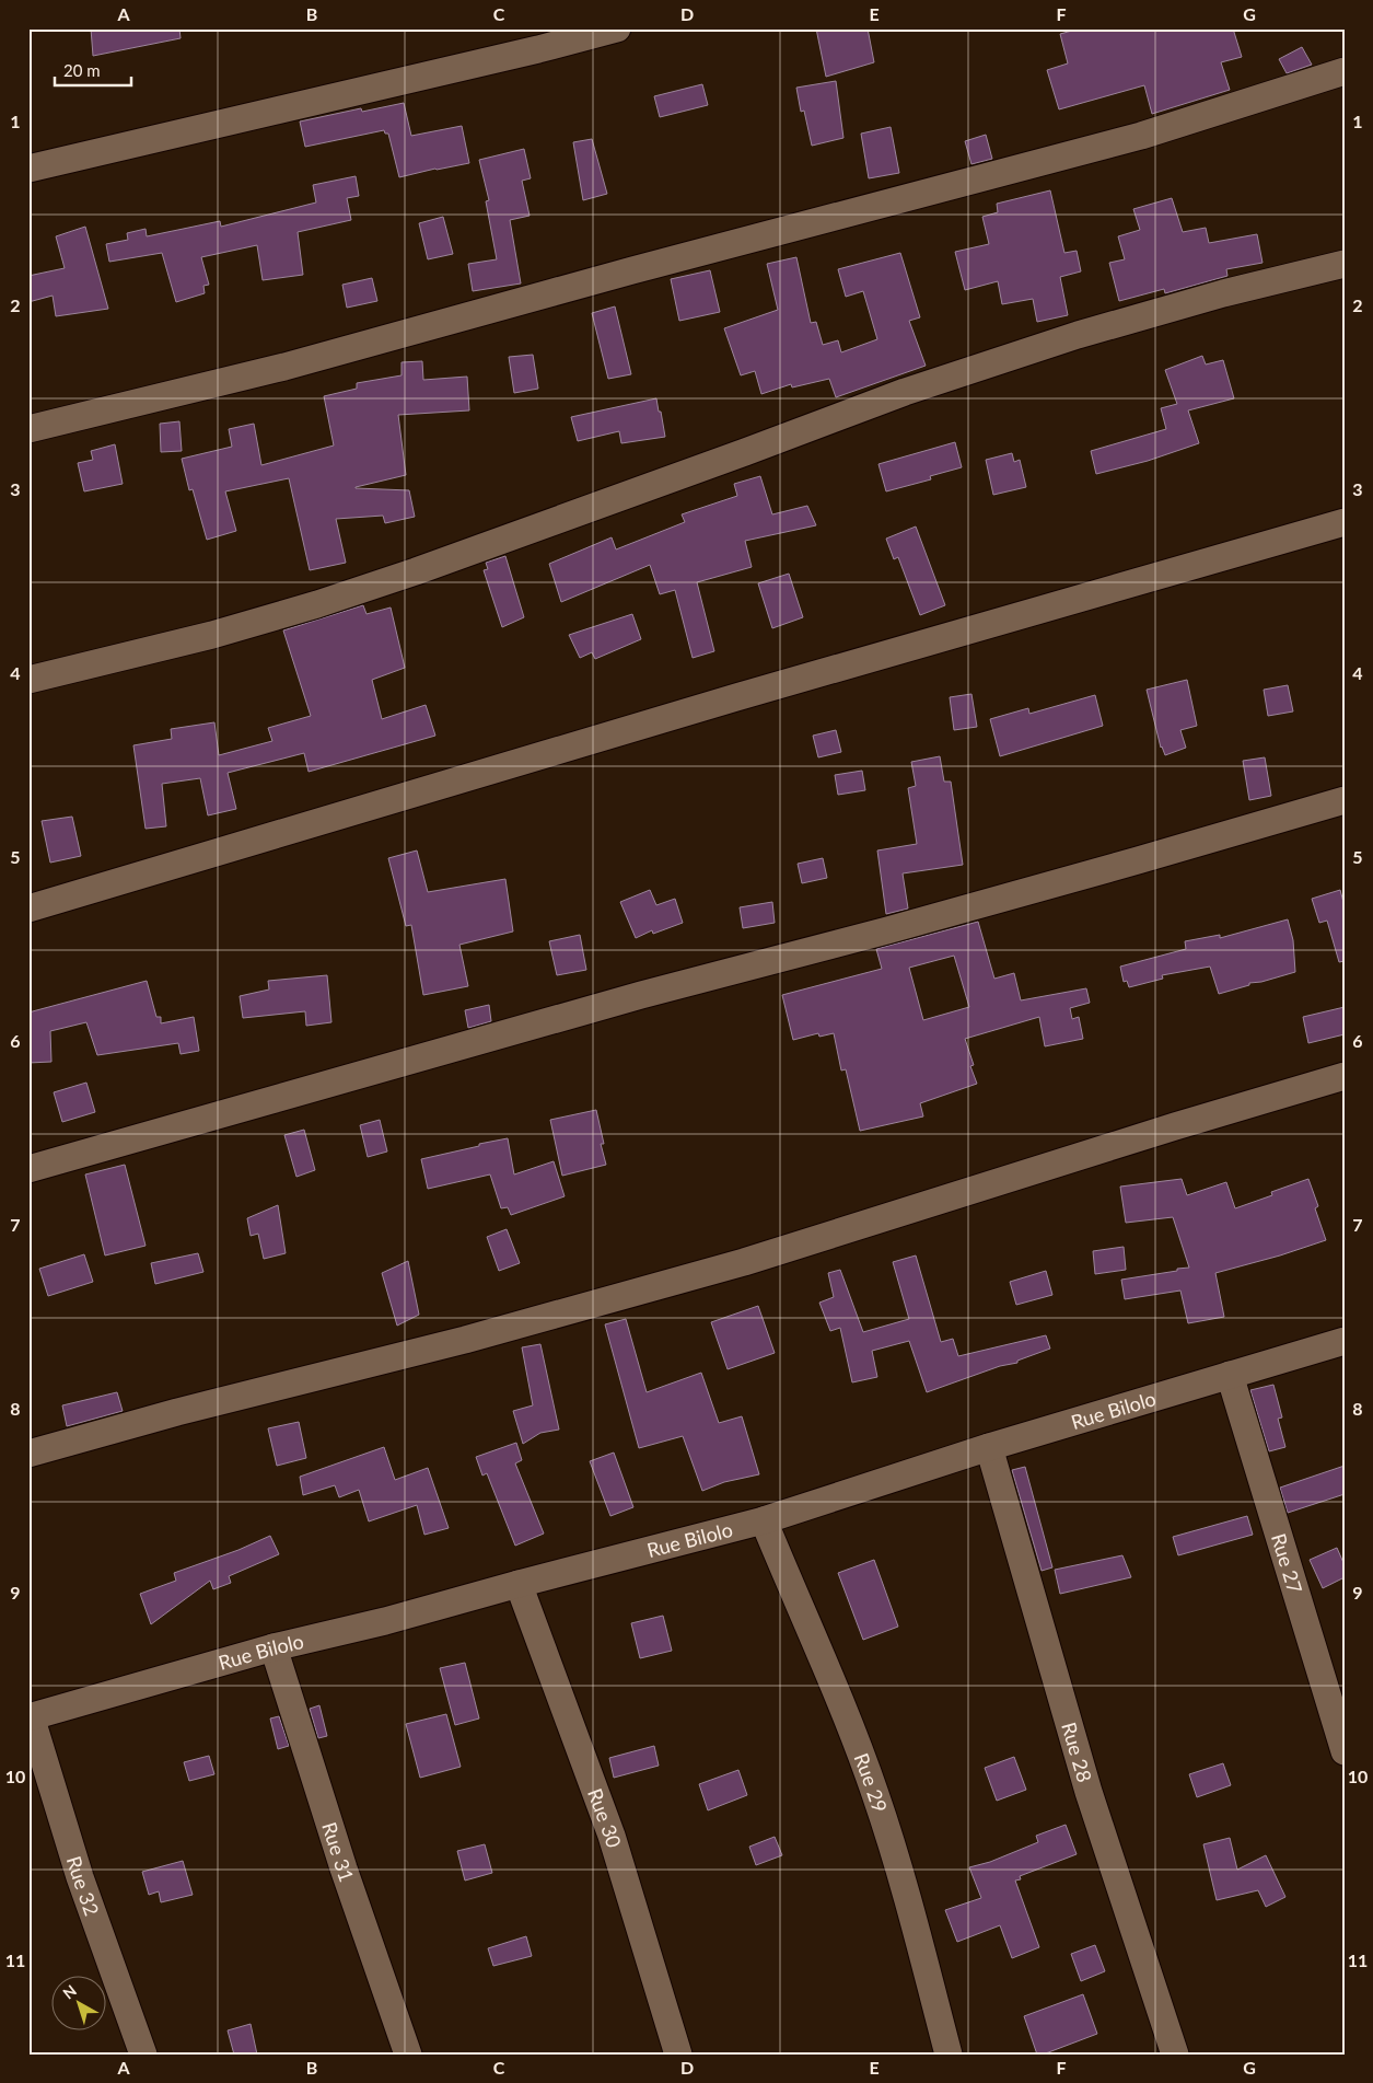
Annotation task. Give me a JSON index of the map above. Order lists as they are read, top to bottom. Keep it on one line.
{"streets":{"street":["Rue Bilolo","Rue 27","Rue 28","Rue 29","Rue 30","Rue 31","Rue 32"]},"crossings":[["Rue Bilolo","Rue 27"],["Rue Bilolo","Rue 28"],["Rue Bilolo","Rue 29"],["Rue Bilolo","Rue 30"],["Rue Bilolo","Rue 31"],["Rue Bilolo","Rue 32"]],"scale_bar":"20 m","north":"top left","grid":{"columns":["A","B","C","D","E","F","G"],"rows":["1","2","3","4","5","6","7","8","9","10","11"]}}
